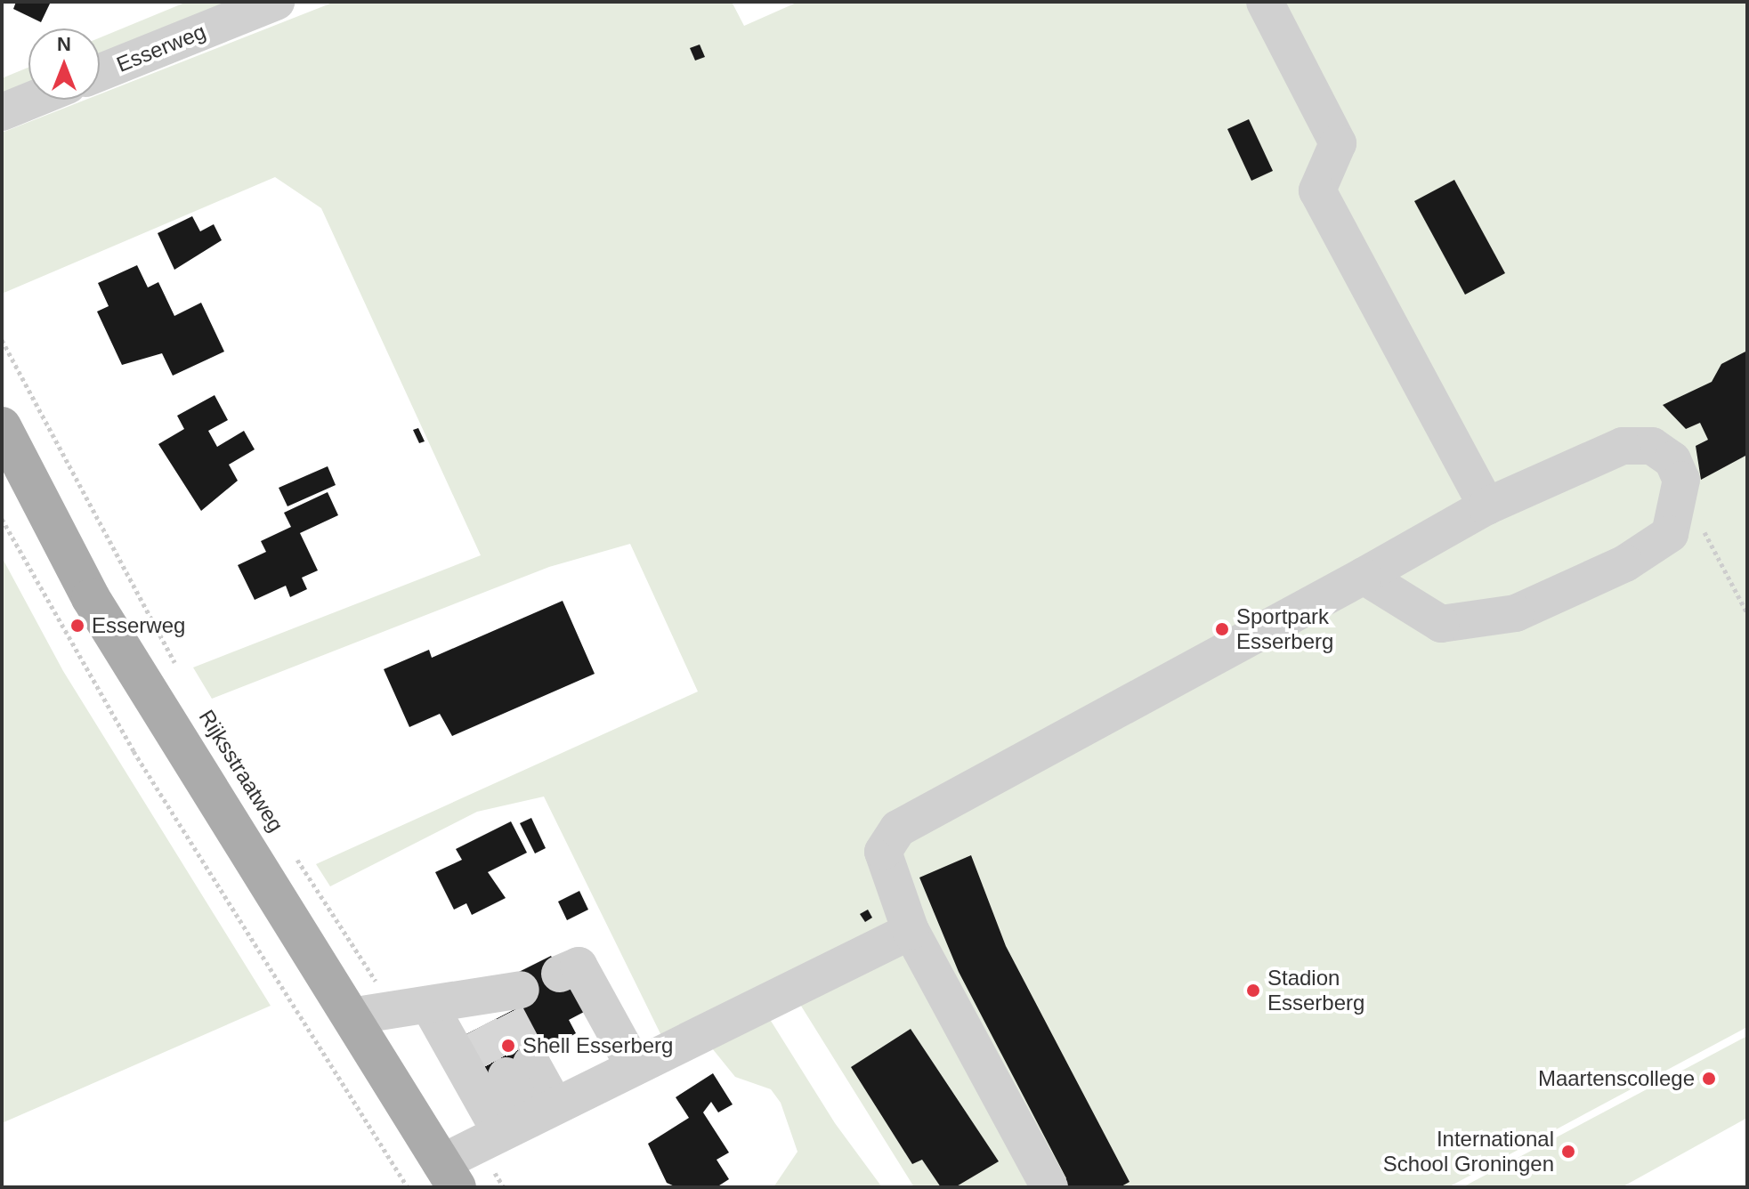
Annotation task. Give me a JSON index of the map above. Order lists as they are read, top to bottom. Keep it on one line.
{"streets":{"main road":["Rijksstraatweg"],"street":["Esserweg"]},"places":["Esserweg","Sportpark Esserberg","Stadion Esserberg","Shell Esserberg","Maartenscollege","International School Groningen"],"north":"top"}
